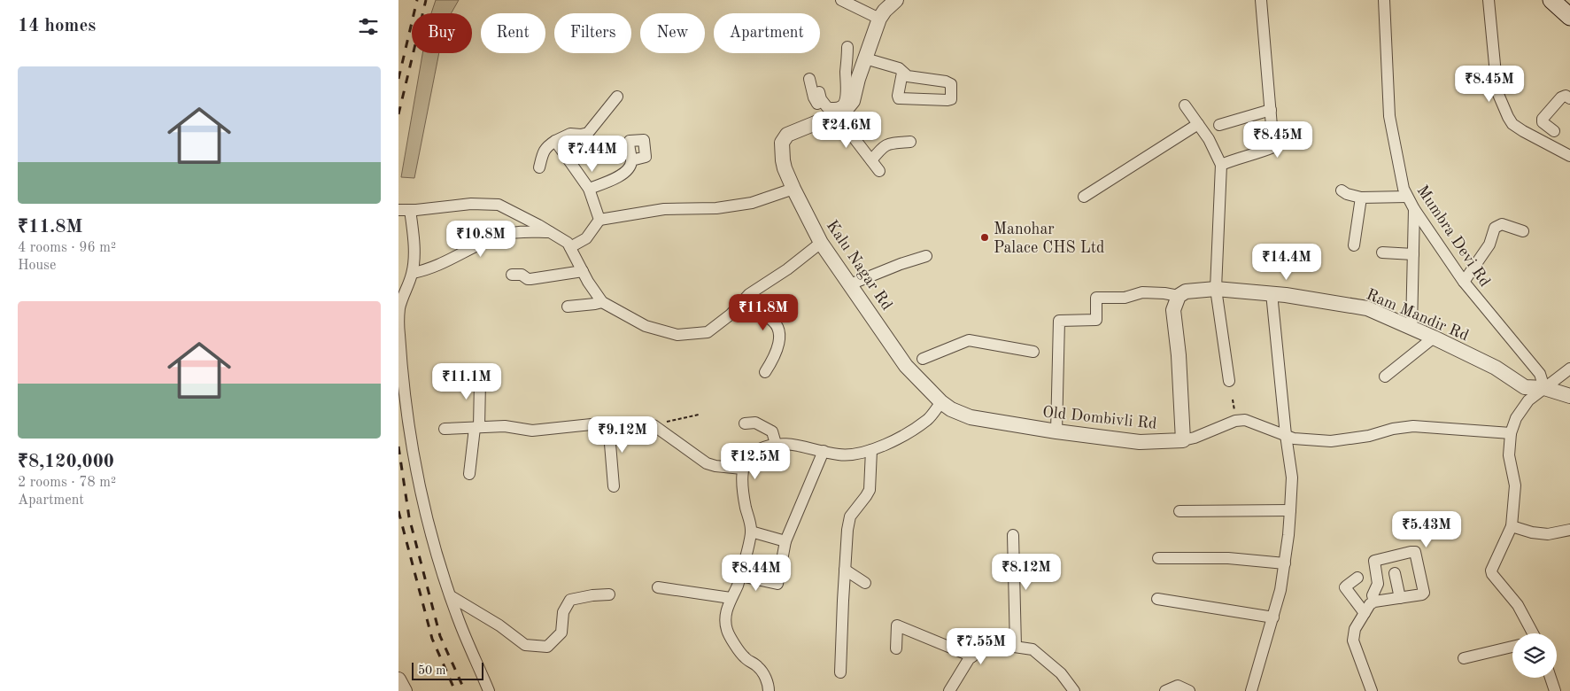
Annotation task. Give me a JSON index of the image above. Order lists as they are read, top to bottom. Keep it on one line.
{"streets":{"street":["Mumbra Devi Rd","Kalu Nagar Rd","Ram Mandir Rd","Old Dombivli Rd"]},"crossings":[["Mumbra Devi Rd","Ram Mandir Rd"],["Kalu Nagar Rd","Old Dombivli Rd"]],"places":["Manohar Palace CHS Ltd"],"scale_bar":"50 m","page":{"heading":"14 homes","chip":["Buy","Rent","Filters","New","Apartment"],"list":[{"name":"₹11.8M","note":"4 rooms · 96 m² · House"},{"name":"₹8,120,000","note":"2 rooms · 78 m² · Apartment"}],"price":["₹8.45M","₹24.6M","₹8.45M","₹7.44M","₹10.8M","₹14.4M","₹11.8M","₹11.1M","₹9.12M","₹12.5M","₹5.43M","₹8.12M","₹8.44M","₹7.55M"],"scale":"50 m"}}
